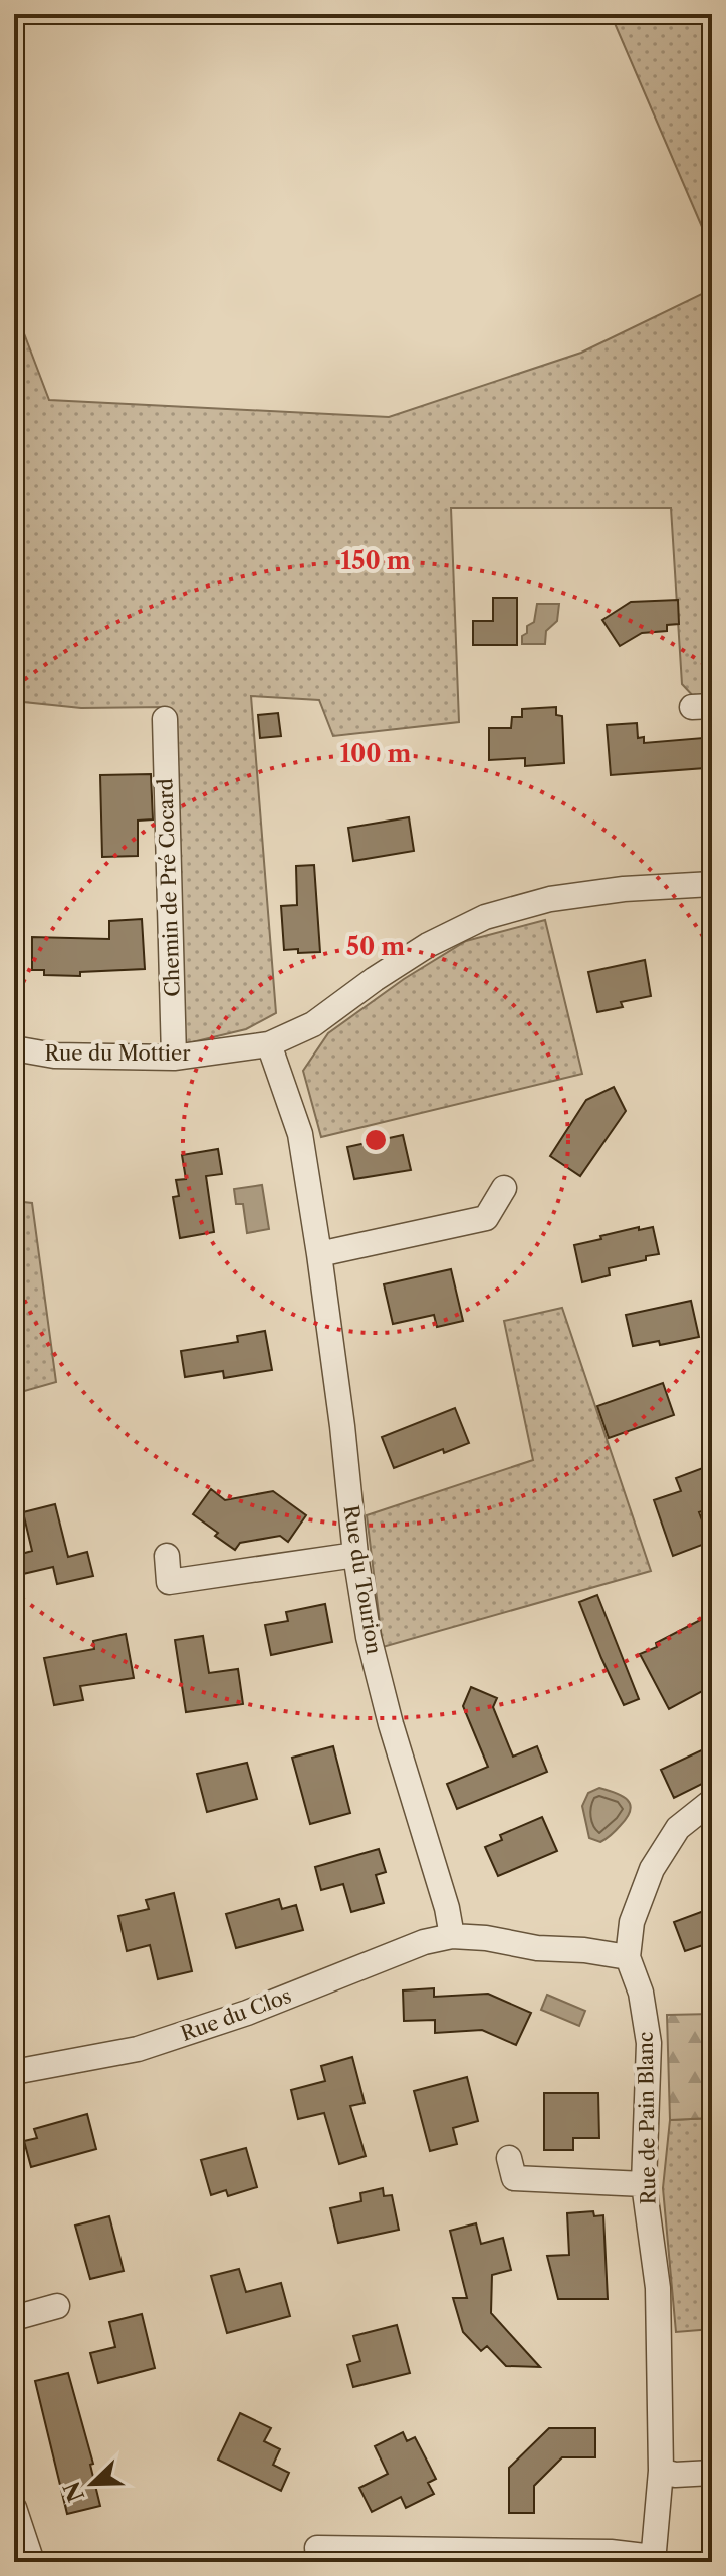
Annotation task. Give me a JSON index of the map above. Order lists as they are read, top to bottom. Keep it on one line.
{"streets":{"street":["Chemin de Pré Cocard","Rue du Mottier","Rue du Tourion","Rue du Clos","Rue de Pain Blanc"]},"crossings":[["Chemin de Pré Cocard","Rue du Mottier"],["Rue du Mottier","Rue du Tourion"],["Rue du Tourion","Rue du Clos"]],"north":"bottom left","rings":["150 m","100 m","50 m"]}
